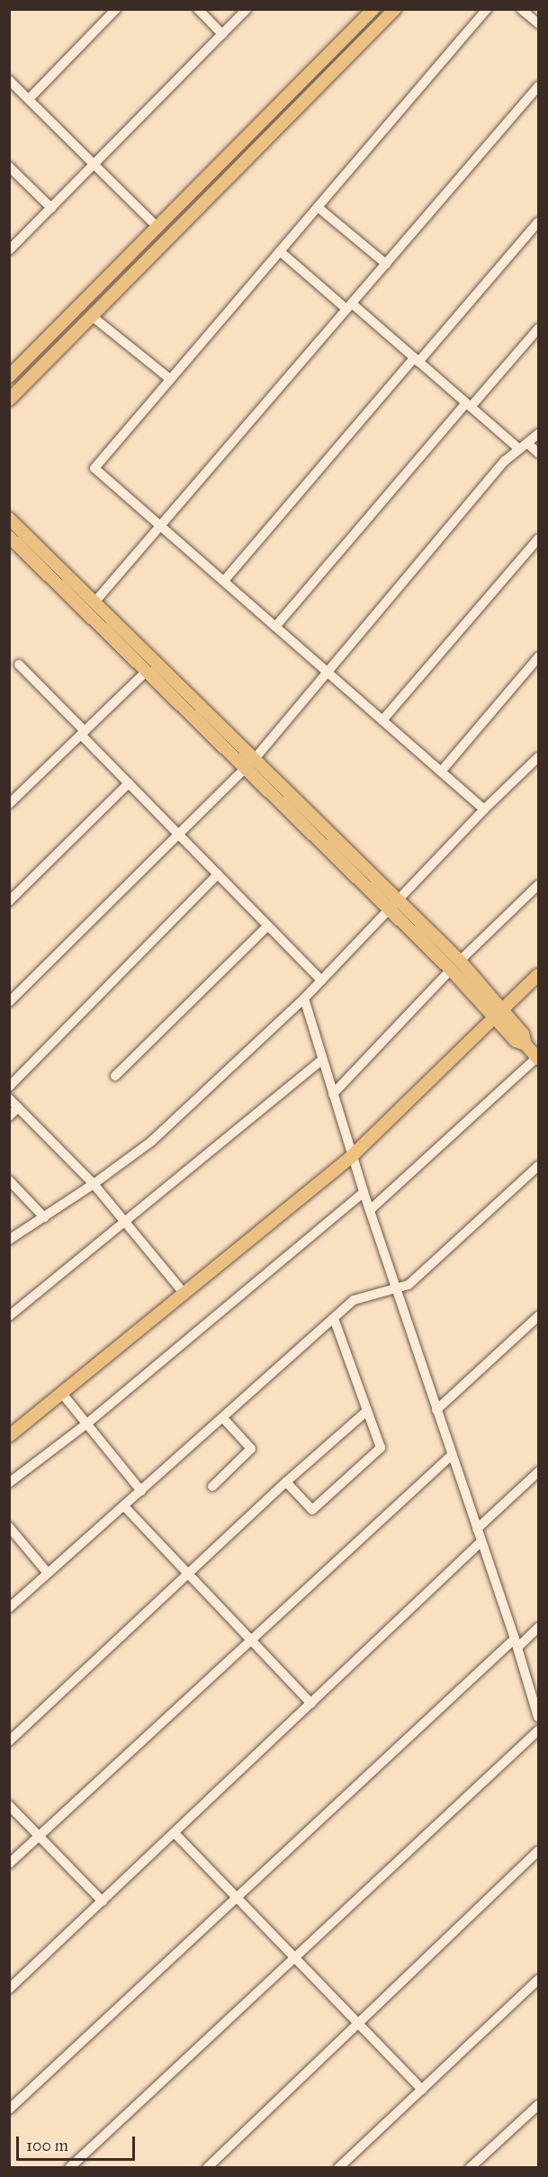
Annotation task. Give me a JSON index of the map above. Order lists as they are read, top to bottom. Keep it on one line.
{"scale_bar":"100 m"}
